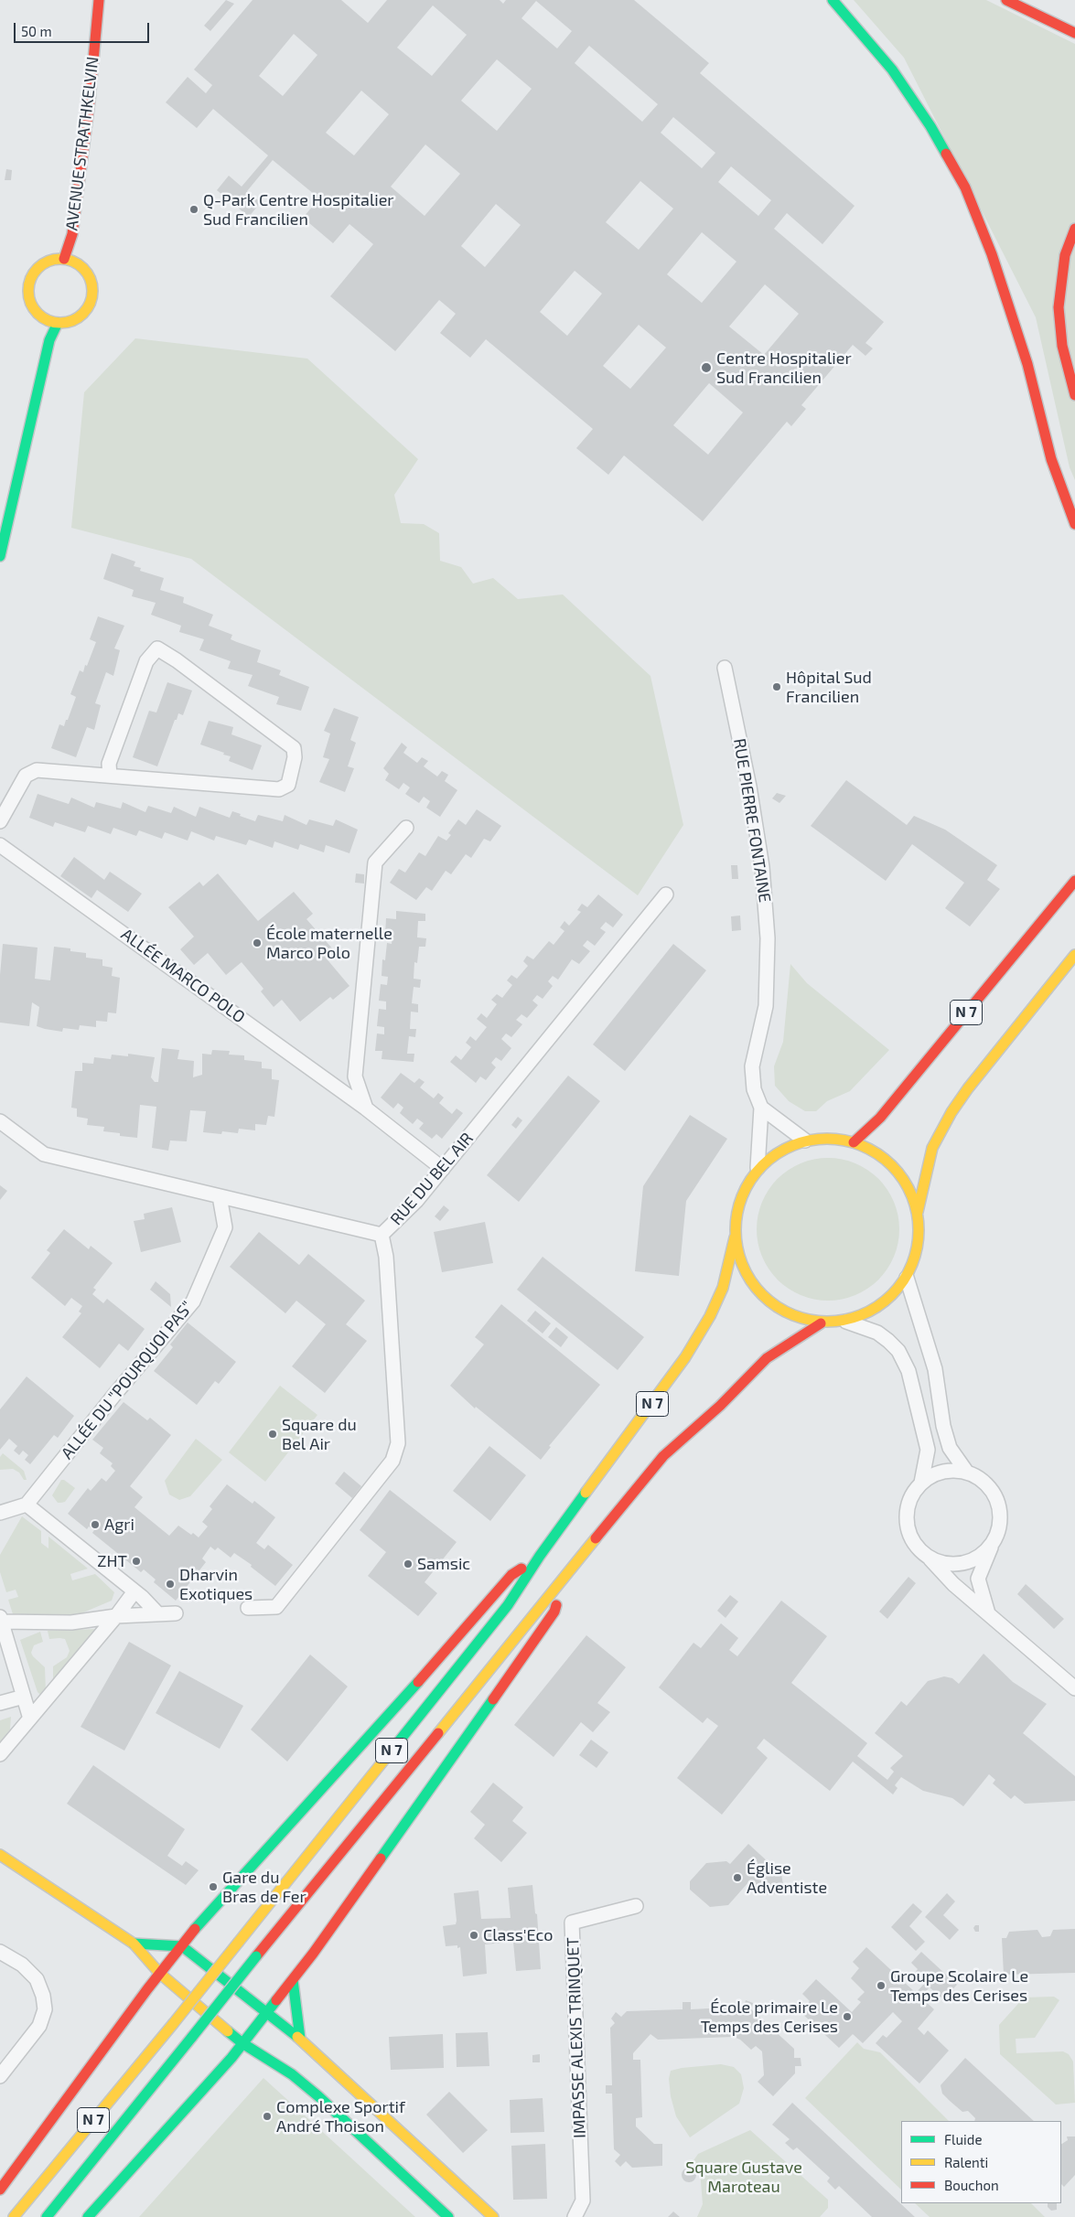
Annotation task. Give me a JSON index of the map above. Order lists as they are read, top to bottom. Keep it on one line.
{"streets":{"main road":["AVENUE STRATHKELVIN","N 7"],"street":["RUE PIERRE FONTAINE","ALLÉE MARCO POLO","RUE DU BEL AIR","ALLÉE DU \"POURQUOI PAS\"","IMPASSE ALEXIS TRINQUET"]},"crossings":[["ALLÉE MARCO POLO","RUE DU BEL AIR"],["RUE DU BEL AIR","ALLÉE DU \"POURQUOI PAS\""]],"parks":["Square Gustave Maroteau"],"places":["Q-Park Centre Hospitalier Sud Francilien","Centre Hospitalier Sud Francilien","Hôpital Sud Francilien","École maternelle Marco Polo","Square du Bel Air","Agri","ZHT","Samsic","Dharvin Exotiques","Église Adventiste","Gare du Bras de Fer","Class'Eco","Groupe Scolaire Le Temps des Cerises","École primaire Le Temps des Cerises","Complexe Sportif André Thoison"],"legend":["Fluide","Ralenti","Bouchon"],"scale_bar":"50 m"}
